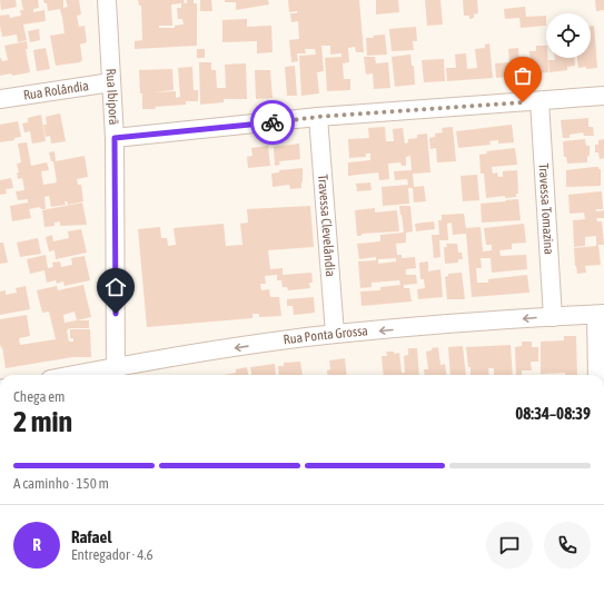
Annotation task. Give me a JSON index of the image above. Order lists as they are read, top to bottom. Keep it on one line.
{"streets":{"street":["Rua Rolândia","Rua Ibiporã","Travessa Tomazina","Travessa Clevelândia","Rua Ponta Grossa"]},"crossings":[["Rua Rolândia","Rua Ibiporã"],["Rua Ibiporã","Rua Ponta Grossa"],["Travessa Tomazina","Rua Ponta Grossa"],["Travessa Clevelândia","Rua Ponta Grossa"]],"one_way":["Rua Ponta Grossa"],"page":{"heading":["2 min","Chega em","08:34–08:39"],"panel":["Rafael","Entregador · 4.6"],"bar":"A caminho · 150 m","round":"R"}}
